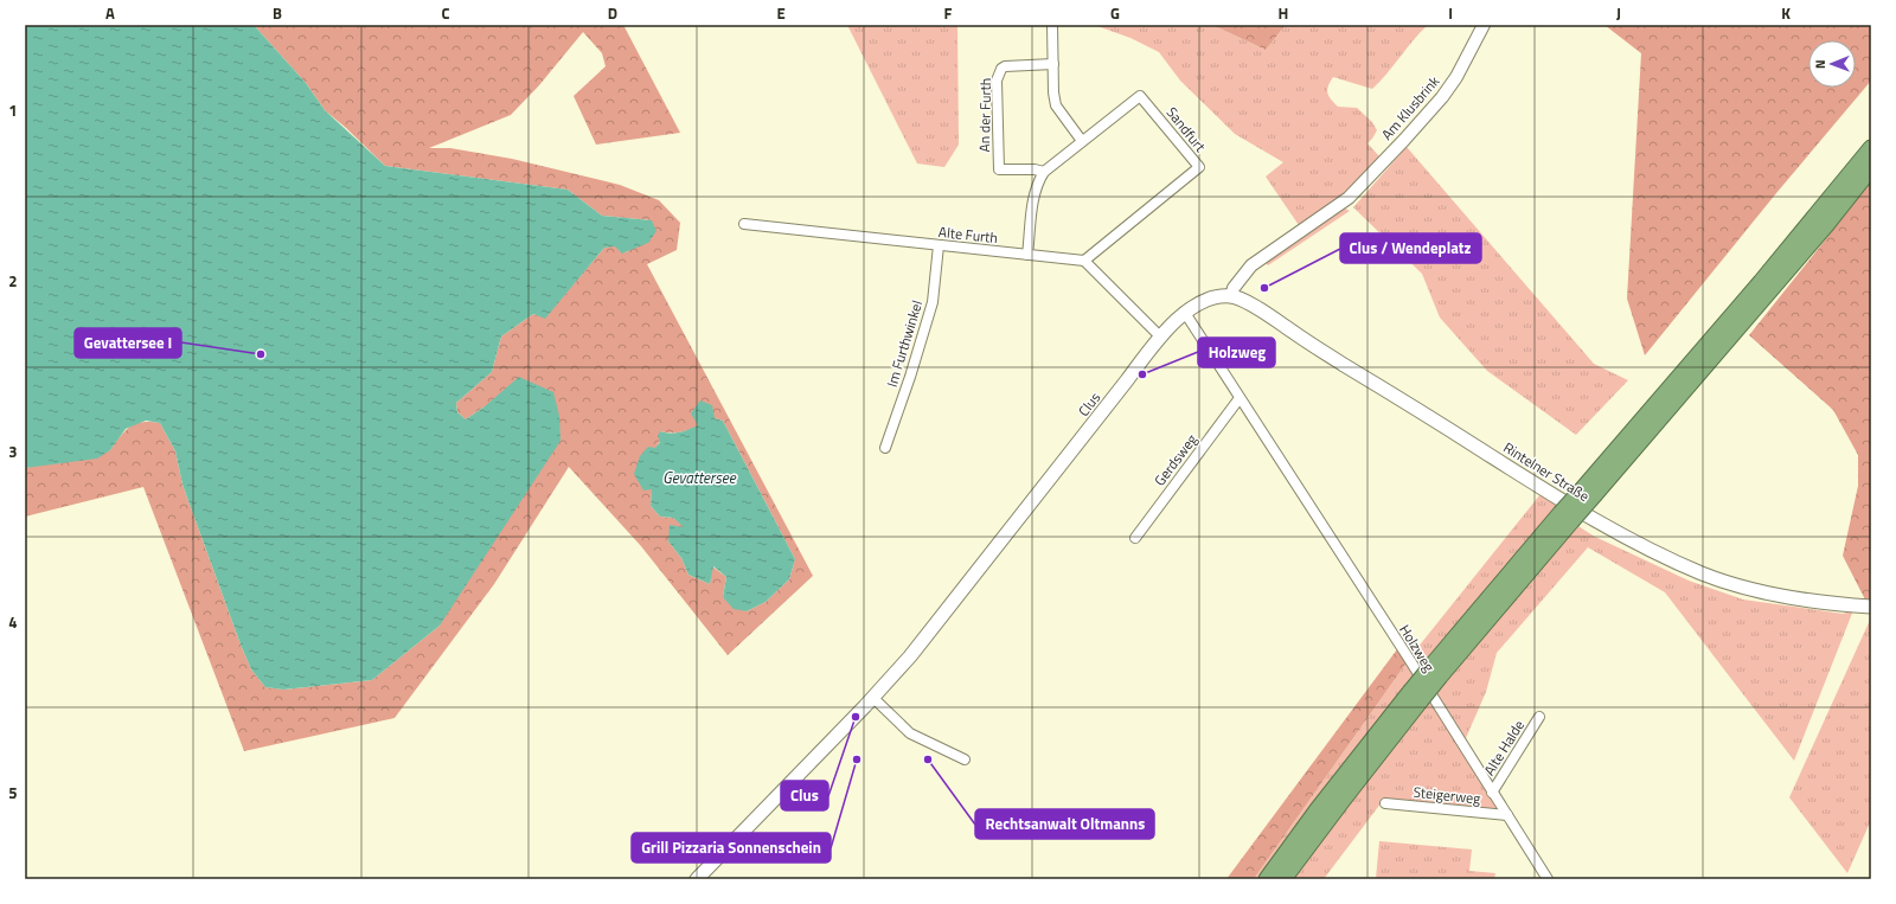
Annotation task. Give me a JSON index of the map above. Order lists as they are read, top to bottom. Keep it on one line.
{"streets":{"main road":["Clus","Rintelner Straße"],"street":["Am Klusbrink","An der Furth","Sandfurt","Alte Furth","Im Furthwinkel","Gerdsweg","Holzweg","Alte Halde","Steigerweg"]},"crossings":[["Am Klusbrink","Clus"],["Am Klusbrink","Rintelner Straße"],["An der Furth","Sandfurt"],["Sandfurt","Alte Furth"],["Alte Furth","Im Furthwinkel"],["Clus","Rintelner Straße"],["Clus","Holzweg"],["Gerdsweg","Holzweg"],["Holzweg","Alte Halde"],["Holzweg","Steigerweg"]],"water":["Gevattersee"],"places":["Clus / Wendeplatz","Gevattersee I","Holzweg","Clus","Grill Pizzaria Sonnenschein","Rechtsanwalt Oltmanns"],"north":"left","grid":{"columns":["A","B","C","D","E","F","G","H","I","J","K"],"rows":["1","2","3","4","5"]}}
